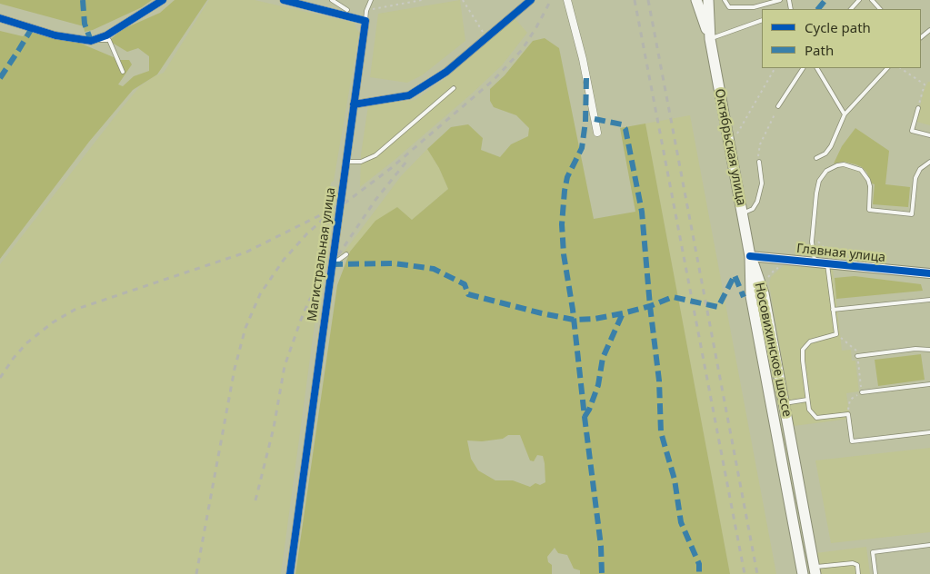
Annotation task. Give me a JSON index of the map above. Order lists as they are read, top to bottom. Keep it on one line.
{"streets":{"main road":["Октябрьская улица","Носовихинское шоссе"],"street":["Главная улица","Магистральная улица"]},"crossings":[["Октябрьская улица","Главная улица"],["Октябрьская улица","Носовихинское шоссе"],["Главная улица","Носовихинское шоссе"]],"legend":["Cycle path","Path"]}
